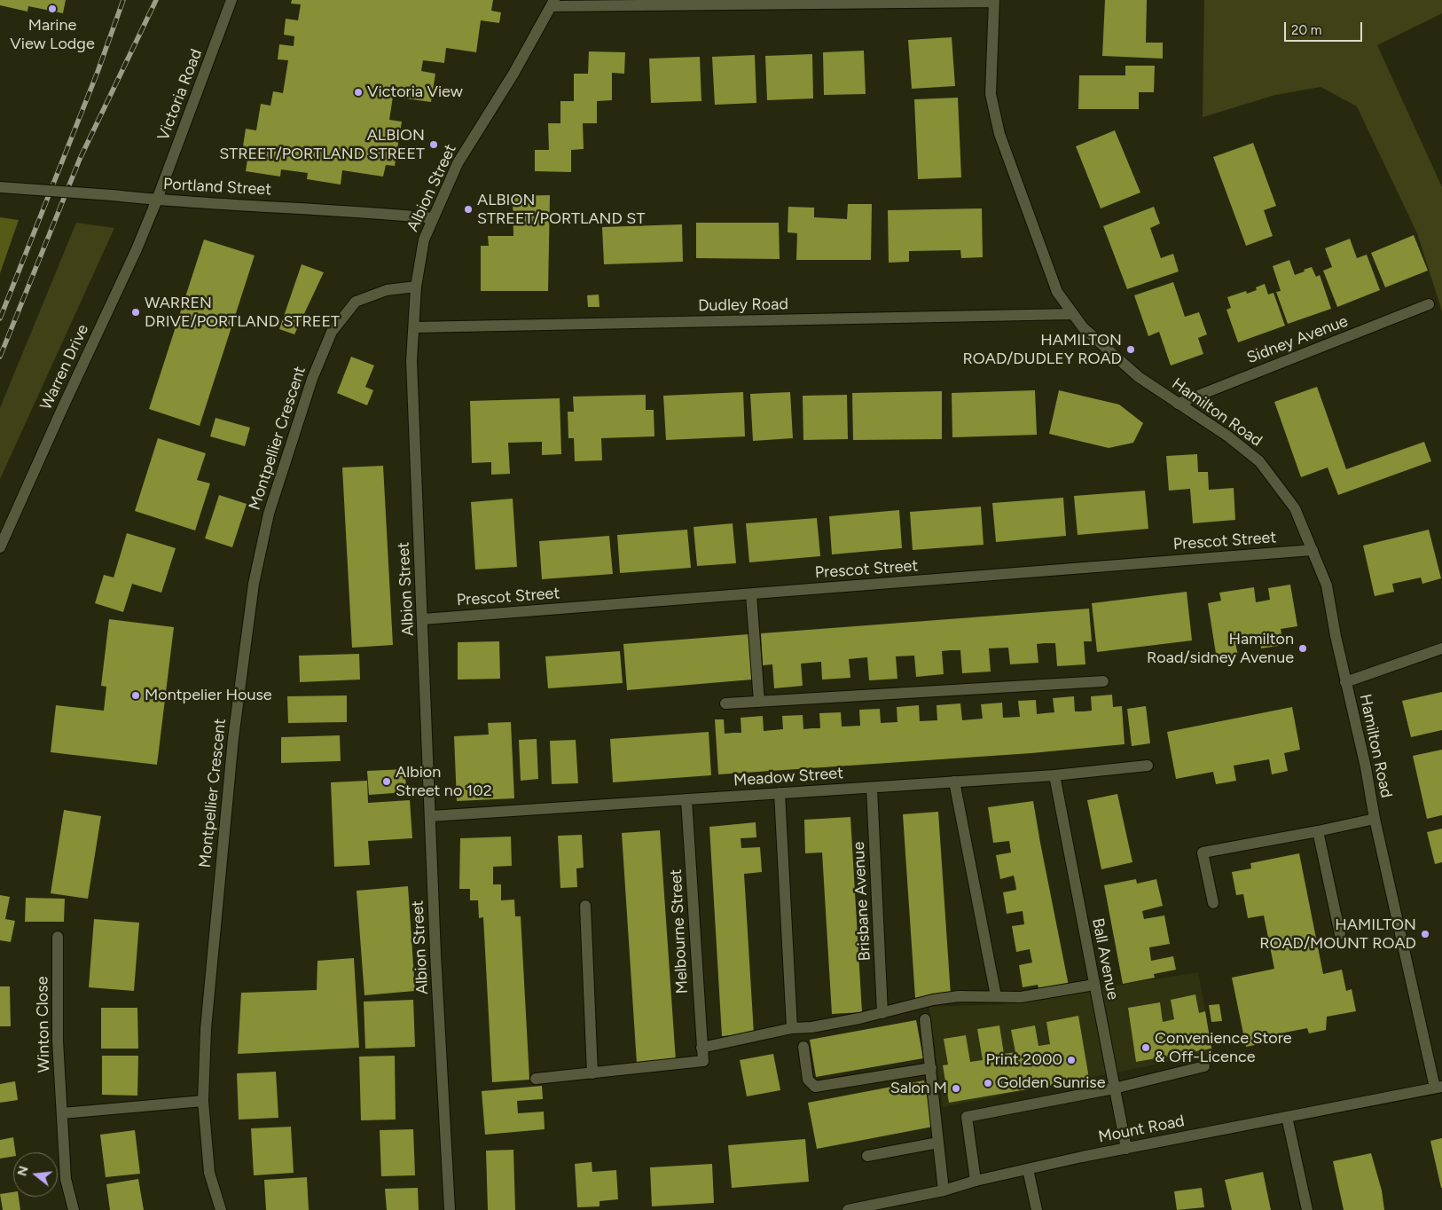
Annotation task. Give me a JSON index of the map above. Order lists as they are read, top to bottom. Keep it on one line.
{"streets":{"street":["Victoria Road","Portland Street","Albion Street","Dudley Road","Sidney Avenue","Warren Drive","Hamilton Road","Montpellier Crescent","Prescot Street","Meadow Street","Brisbane Avenue","Melbourne Street","Ball Avenue","Winton Close","Mount Road"]},"crossings":[["Victoria Road","Portland Street"],["Victoria Road","Warren Drive"],["Portland Street","Albion Street"],["Portland Street","Warren Drive"],["Albion Street","Dudley Road"],["Albion Street","Montpellier Crescent"],["Albion Street","Prescot Street"],["Albion Street","Meadow Street"],["Dudley Road","Hamilton Road"],["Sidney Avenue","Hamilton Road"],["Hamilton Road","Prescot Street"],["Hamilton Road","Mount Road"],["Meadow Street","Brisbane Avenue"],["Meadow Street","Melbourne Street"],["Meadow Street","Ball Avenue"],["Ball Avenue","Mount Road"]],"places":["Marine View Lodge","Victoria View","ALBION STREET/PORTLAND STREET","ALBION STREET/PORTLAND ST","WARREN DRIVE/PORTLAND STREET","HAMILTON ROAD/DUDLEY ROAD","Hamilton Road/sidney Avenue","Montpelier House","Albion Street no 102","HAMILTON ROAD/MOUNT ROAD","Convenience Store & Off-Licence","Print 2000","Golden Sunrise","Salon M"],"scale_bar":"20 m","north":"left"}
